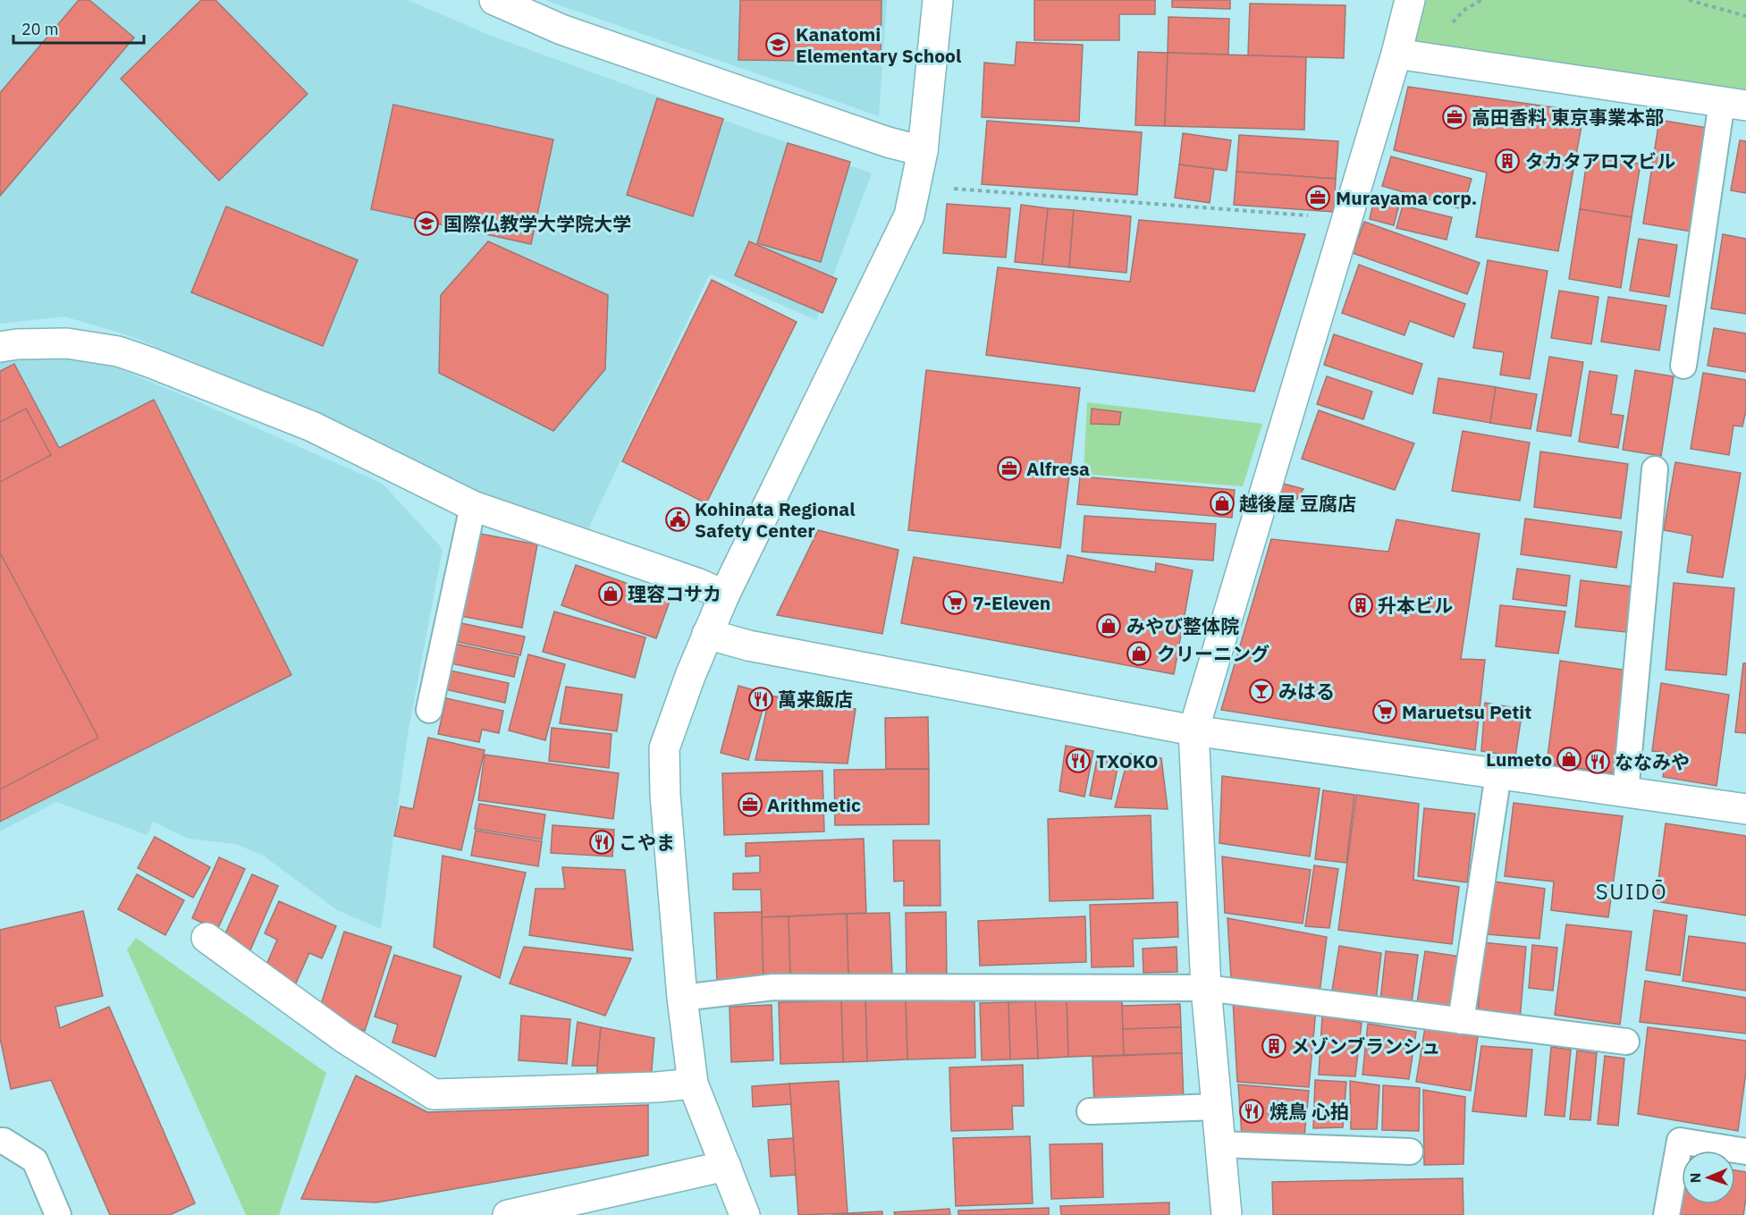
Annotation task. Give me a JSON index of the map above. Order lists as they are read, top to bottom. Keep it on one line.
{"districts":["SUIDŌ"],"places":{"school or university":["Kanatomi Elementary School","国際仏教学大学院大学"],"office":["高田香料 東京事業本部","Murayama corp.","Alfresa","Arithmetic"],"building":["タカタアロマビル","升本ビル","メゾンブランシュ"],"shop":["越後屋 豆腐店","理容コサカ","みやび整体院","クリーニング","Lumeto"],"public building":["Kohinata Regional Safety Center"],"supermarket":["7-Eleven","Maruetsu Petit"],"bar":["みはる"],"restaurant":["萬来飯店","TXOKO","ななみや","こやま","焼鳥 心拍"]},"scale_bar":"20 m","north":"left"}
